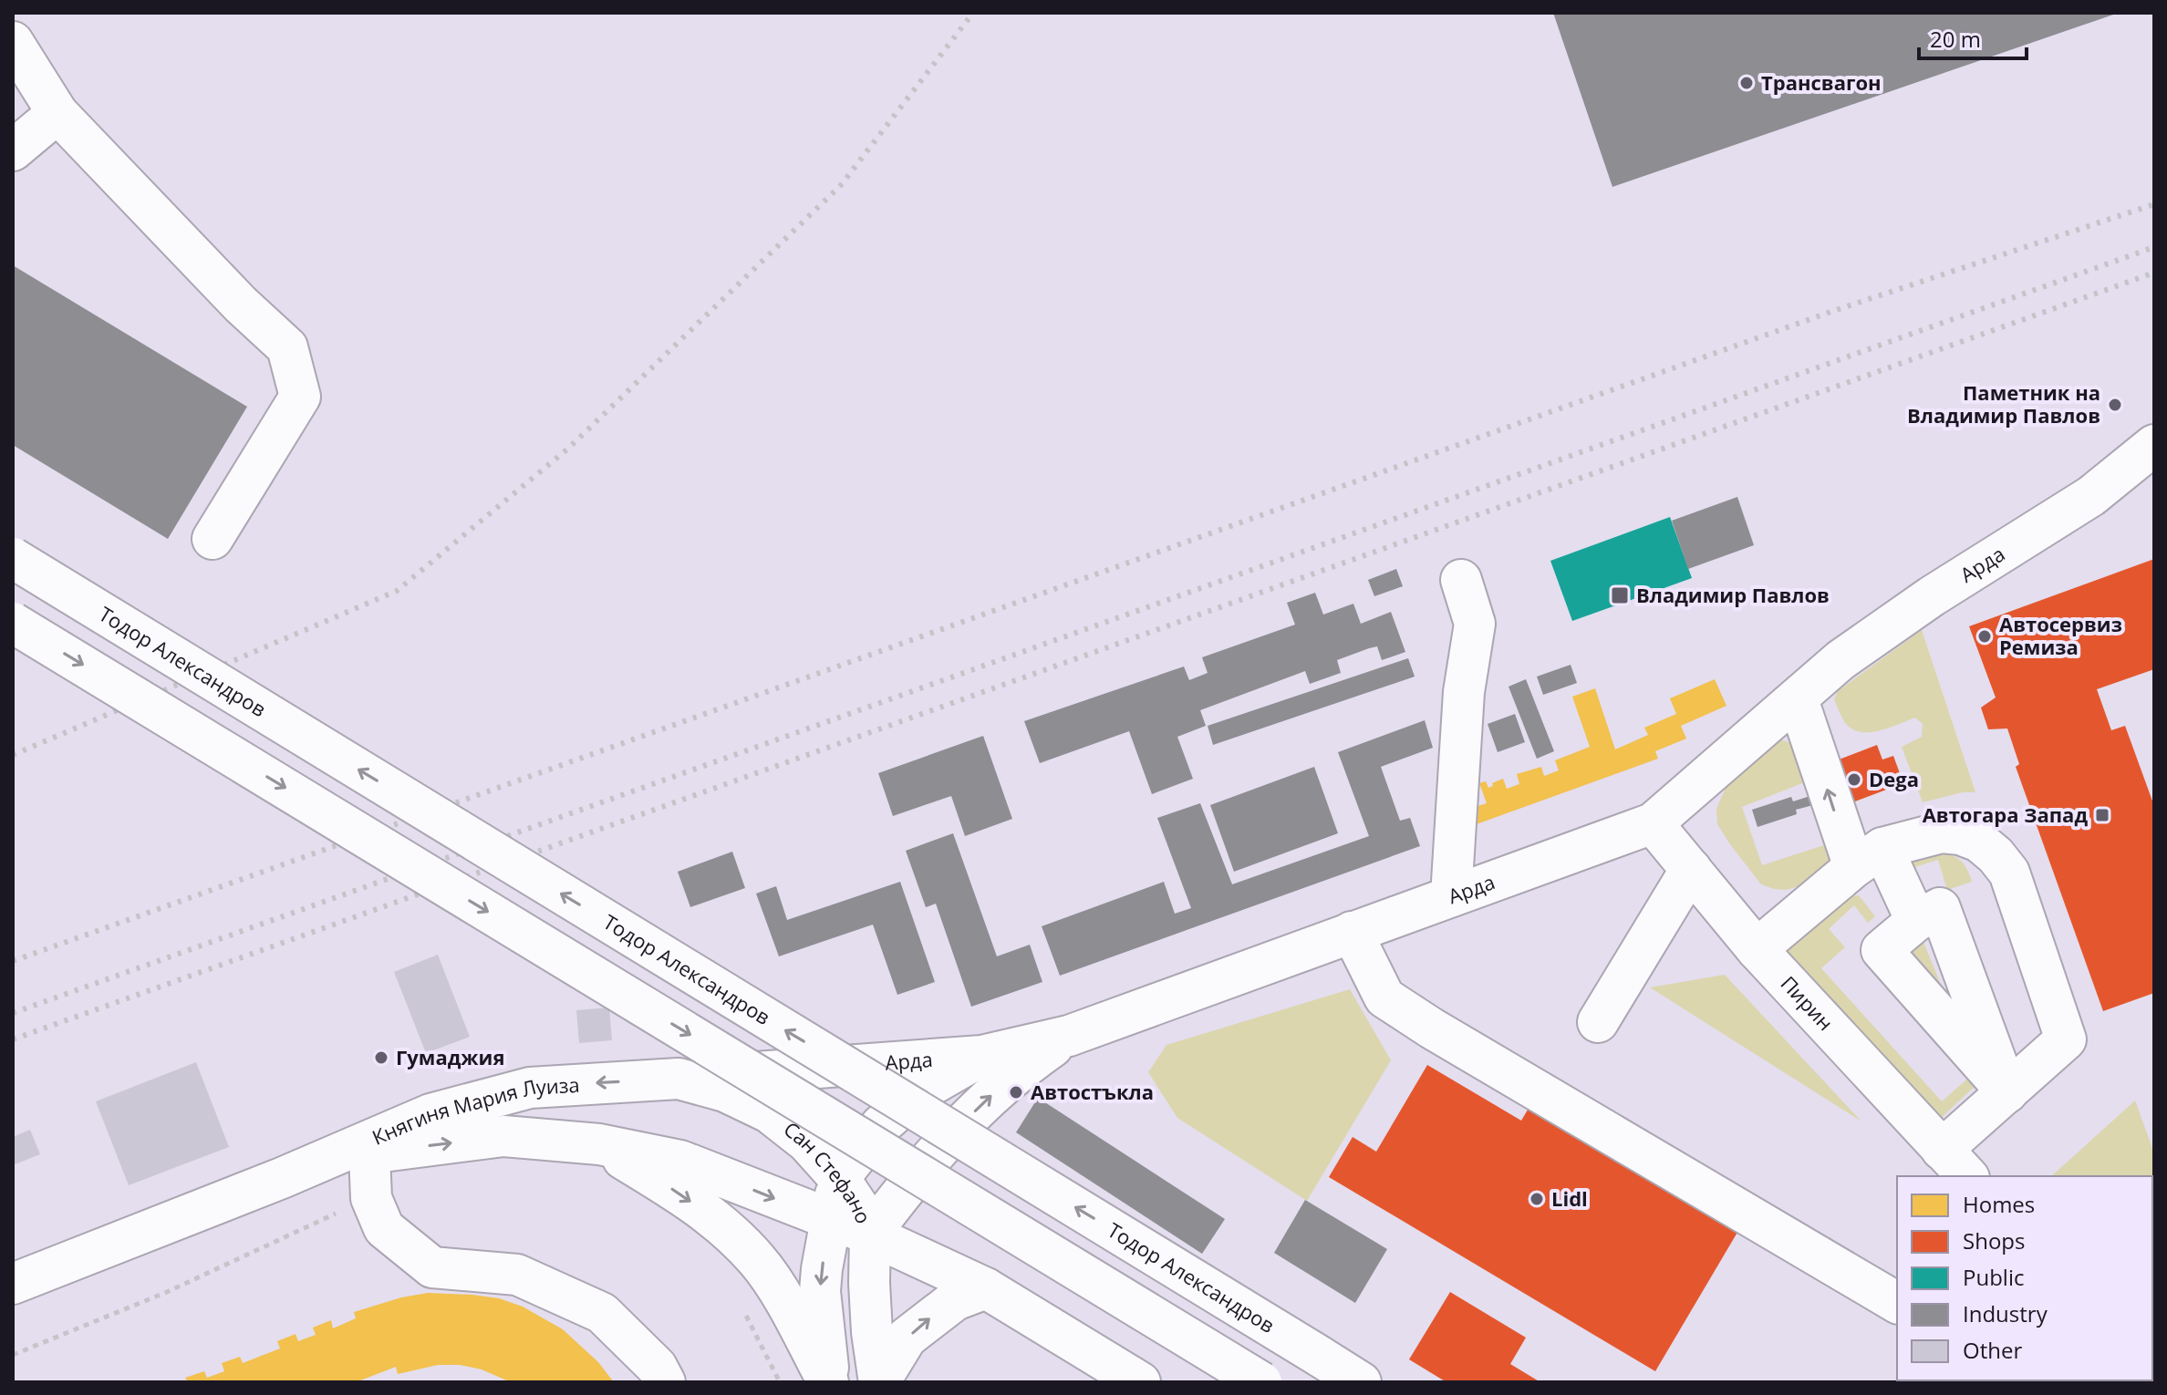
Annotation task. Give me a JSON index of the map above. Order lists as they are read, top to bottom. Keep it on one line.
{"streets":{"main road":["Арда","Тодор Александров","Пирин","Княгиня Мария Луиза","Сан Стефано"]},"crossings":[["Арда","Пирин"],["Арда","Княгиня Мария Луиза"],["Арда","Сан Стефано"],["Княгиня Мария Луиза","Сан Стефано"]],"places":{"other":["Tрансвагон","Паметник на Владимир Павлов","Автосервиз Ремиза","Dega","Гумаджия","Автостъкла","Lidl"],"transit":["Владимир Павлов","Автогара Запад"]},"legend":["Homes","Shops","Public","Industry","Other"],"scale_bar":"20 m"}
